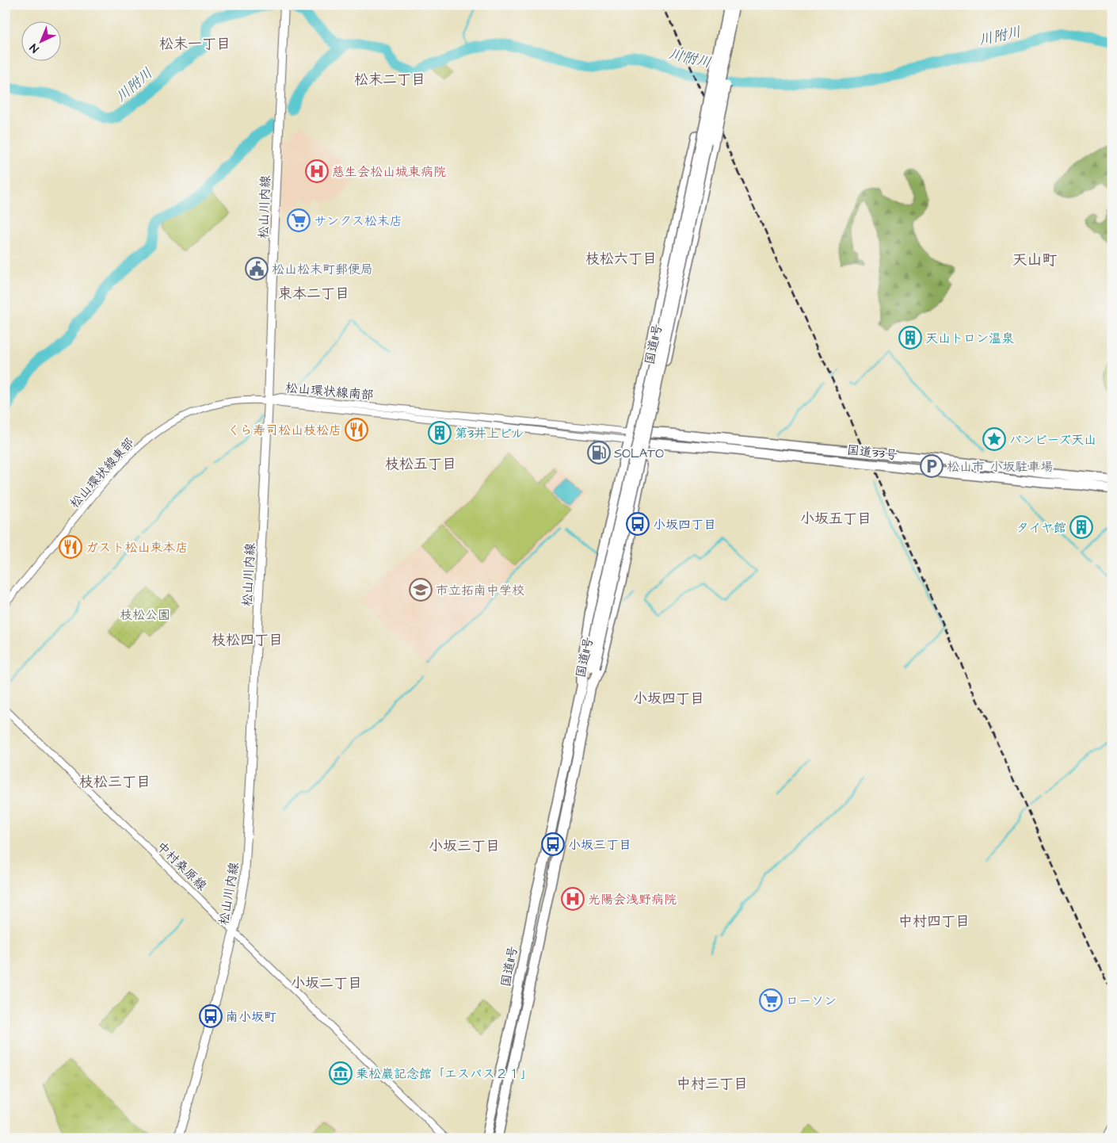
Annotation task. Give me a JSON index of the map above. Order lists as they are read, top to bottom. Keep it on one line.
{"streets":{"highway":["国道11号","国道33号"],"main road":["松山川内線"],"street":["松山環状線南部","松山環状線東部","中村桑原線"]},"crossings":[["松山川内線","松山環状線南部"],["松山川内線","松山環状線東部"],["松山川内線","中村桑原線"],["国道11号","松山環状線南部"],["国道11号","国道33号"],["松山環状線南部","国道33号"],["松山環状線南部","松山環状線東部"]],"districts":["松末一丁目","松末二丁目","枝松六丁目","天山町","束本二丁目","枝松五丁目","小坂五丁目","枝松四丁目","小坂四丁目","枝松三丁目","小坂三丁目","中村四丁目","小坂二丁目","中村三丁目"],"water":["川附川"],"parks":["枝松公園"],"places":{"hospital":["慈生会松山城東病院","光陽会浅野病院"],"supermarket":["サンクス松末店","ローソン"],"public building":["松山松末町郵便局"],"building":["天山トロン温泉","第3井上ビル","タイヤ館"],"restaurant":["くら寿司松山枝松店","ガスト松山束本店"],"place":["バンビーズ天山"],"fuel station":["SOLATO"],"parking":["松山市 小坂駐車場"],"bus stop":["小坂四丁目","小坂三丁目","南小坂町"],"school or university":["市立拓南中学校"],"museum":["乗松巖記念館「エスパス２１」"]},"north":"bottom left"}
